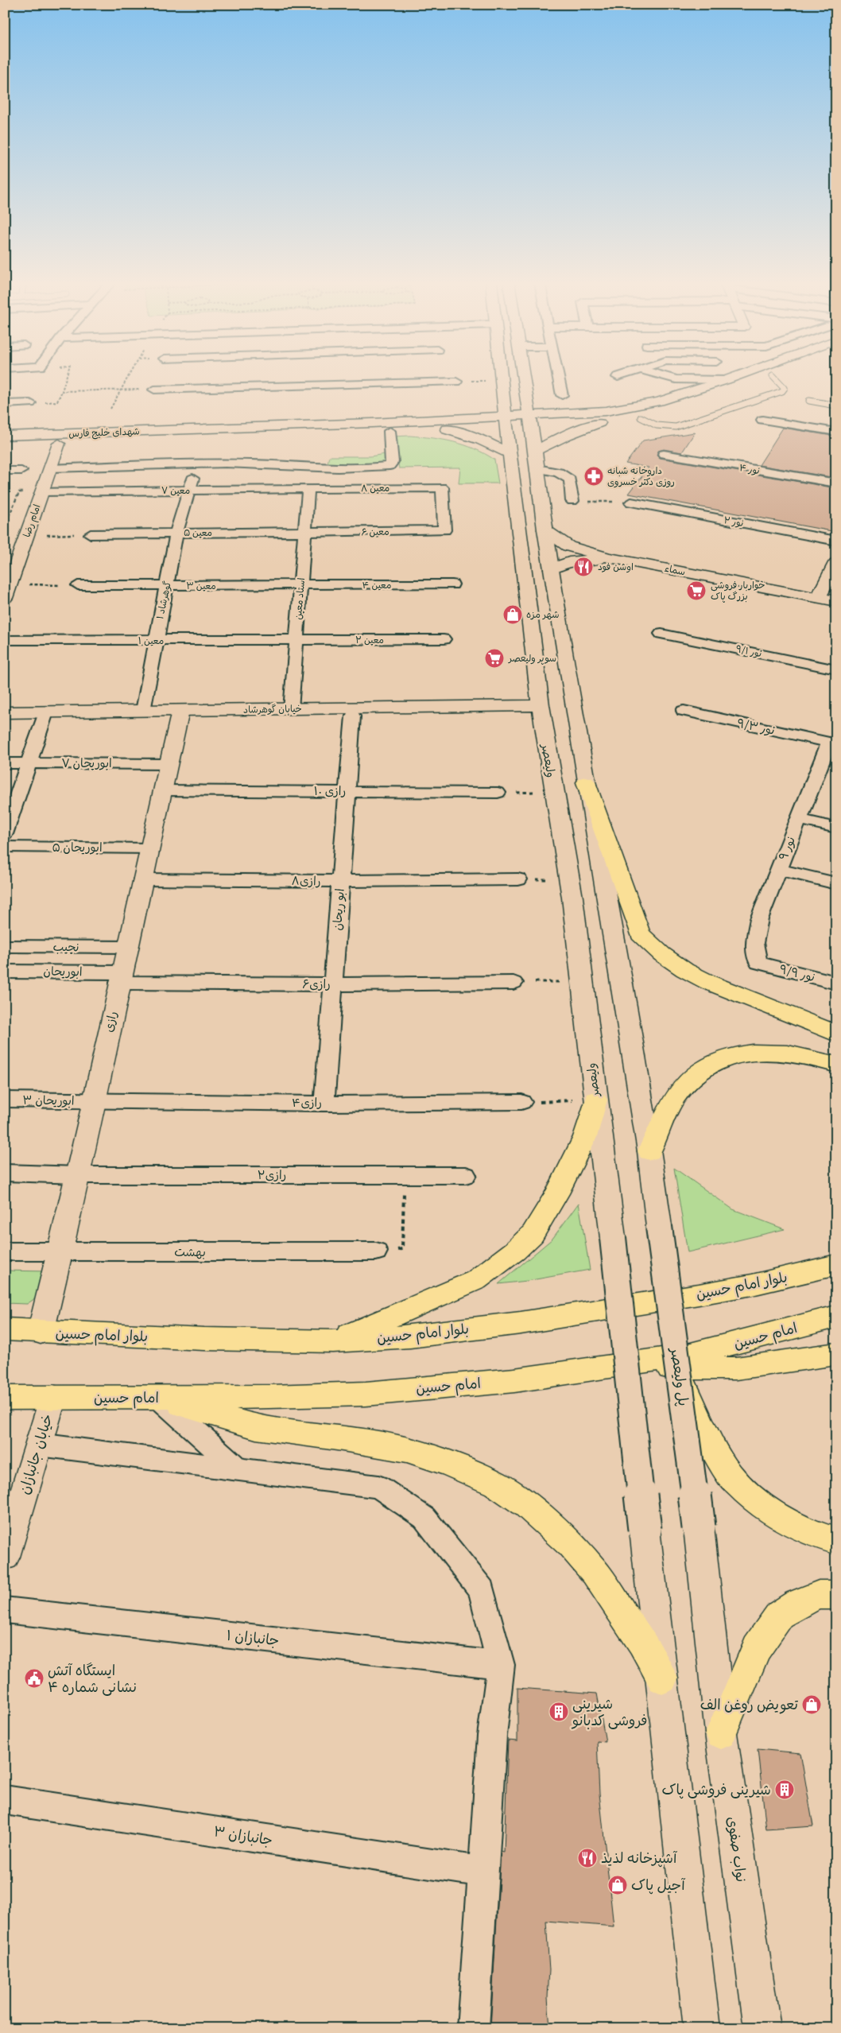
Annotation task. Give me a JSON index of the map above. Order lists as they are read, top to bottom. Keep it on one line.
{"streets":{"main road":["شهدای خلیج فارس","امام رضا","سماء","خیابان گوهرشاد","ولیعصر","رازی","بلوار امام حسین","امام حسین","پل ولیعصر","خیابان جانبازان","نواب صفوی"],"street":["نور ۴","معین ۸","معین ۷","نور ۲","معین ۶","معین ۵","معین ۴","معین ۳","استاد معین","گوهرشاد ۱","معین ۲","معین ۱","نور ۹/۱","نور ۹/۳","ابوریحان ۷","رازی ۱۰","ابوریحان ۵","نور ۹","رازی۸","ابو ریحان","نجیب","ابوریحان","نور ۹/۹","رازی۶","ابوریحان ۳","رازی۴","رازی۲","بهشت","جانبازان ۱","جانبازان ۳"]},"crossings":[["شهدای خلیج فارس","امام رضا"],["شهدای خلیج فارس","ولیعصر"],["معین ۸","معین ۷"],["معین ۸","معین ۶"],["معین ۸","استاد معین"],["معین ۷","امام رضا"],["معین ۷","استاد معین"],["معین ۷","گوهرشاد ۱"],["معین ۶","معین ۵"],["معین ۶","استاد معین"],["معین ۵","استاد معین"],["معین ۵","گوهرشاد ۱"],["معین ۴","معین ۳"],["معین ۴","استاد معین"],["معین ۳","استاد معین"],["معین ۳","گوهرشاد ۱"],["استاد معین","معین ۲"],["استاد معین","معین ۱"],["استاد معین","خیابان گوهرشاد"],["گوهرشاد ۱","معین ۱"],["گوهرشاد ۱","خیابان گوهرشاد"],["معین ۲","معین ۱"],["خیابان گوهرشاد","ولیعصر"],["خیابان گوهرشاد","رازی"],["نور ۹/۳","نور ۹"],["ابوریحان ۷","رازی"],["رازی ۱۰","ابو ریحان"],["رازی ۱۰","رازی"],["ابوریحان ۵","رازی"],["نور ۹","نور ۹/۹"],["رازی۸","ابو ریحان"],["رازی۸","رازی"],["ابو ریحان","رازی۶"],["ابو ریحان","رازی۴"],["نجیب","رازی"],["ابوریحان","رازی۶"],["ابوریحان","رازی"],["رازی۶","رازی"],["رازی","ابوریحان ۳"],["رازی","رازی۴"],["رازی","رازی۲"],["رازی","بهشت"],["رازی","بلوار امام حسین"],["ابوریحان ۳","رازی۴"],["امام حسین","خیابان جانبازان"],["پل ولیعصر","نواب صفوی"]],"places":{"pharmacy":["داروخانه شبانه روزی دکتر خسروی"],"restaurant":["اوشن فود","آشپزخانه لذیذ"],"supermarket":["خواربار فروشی بزرگ پاک","سوپر ولیعصر"],"shop":["شهر مزه","تعویض روغن الف","آجیل پاک"],"public building":["ایستگاه آتش نشانی شماره ۴"],"building":["شیرینی فروشی کدبانو","شیرینی فروشی پاک"]}}
